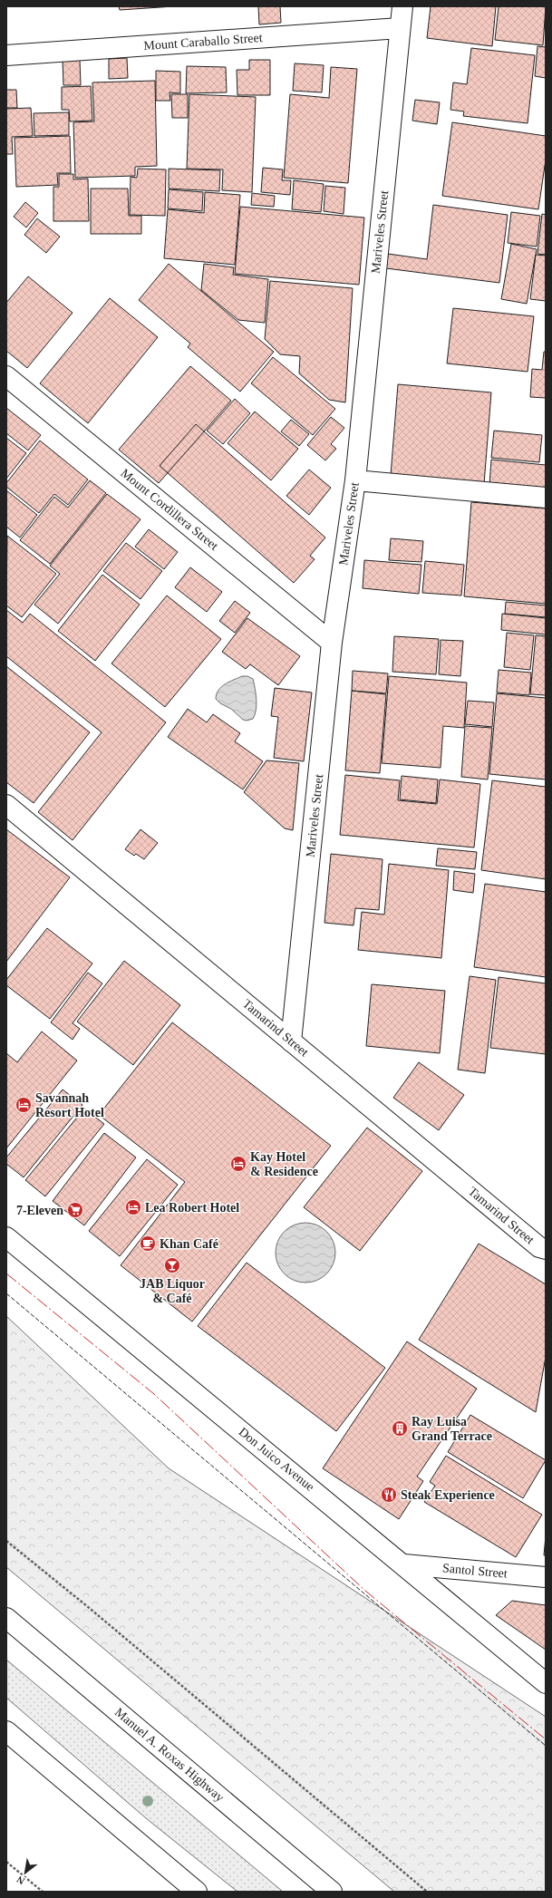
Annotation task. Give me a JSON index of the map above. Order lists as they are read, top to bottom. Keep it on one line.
{"streets":{"street":["Mount Caraballo Street","Mariveles Street","Mount Cordillera Street","Tamarind Street","Don Juico Avenue","Santol Street","Manuel A. Roxas Highway"]},"crossings":[["Mount Caraballo Street","Mariveles Street"],["Mariveles Street","Mount Cordillera Street"],["Mariveles Street","Tamarind Street"],["Don Juico Avenue","Santol Street"]],"places":{"hotel":["Savannah Resort Hotel","Kay Hotel & Residence","Lea Robert Hotel"],"supermarket":["7-Eleven"],"cafe":["Khan Café"],"bar":["JAB Liquor & Café"],"building":["Ray Luisa Grand Terrace"],"restaurant":["Steak Experience"]},"north":"bottom left"}
